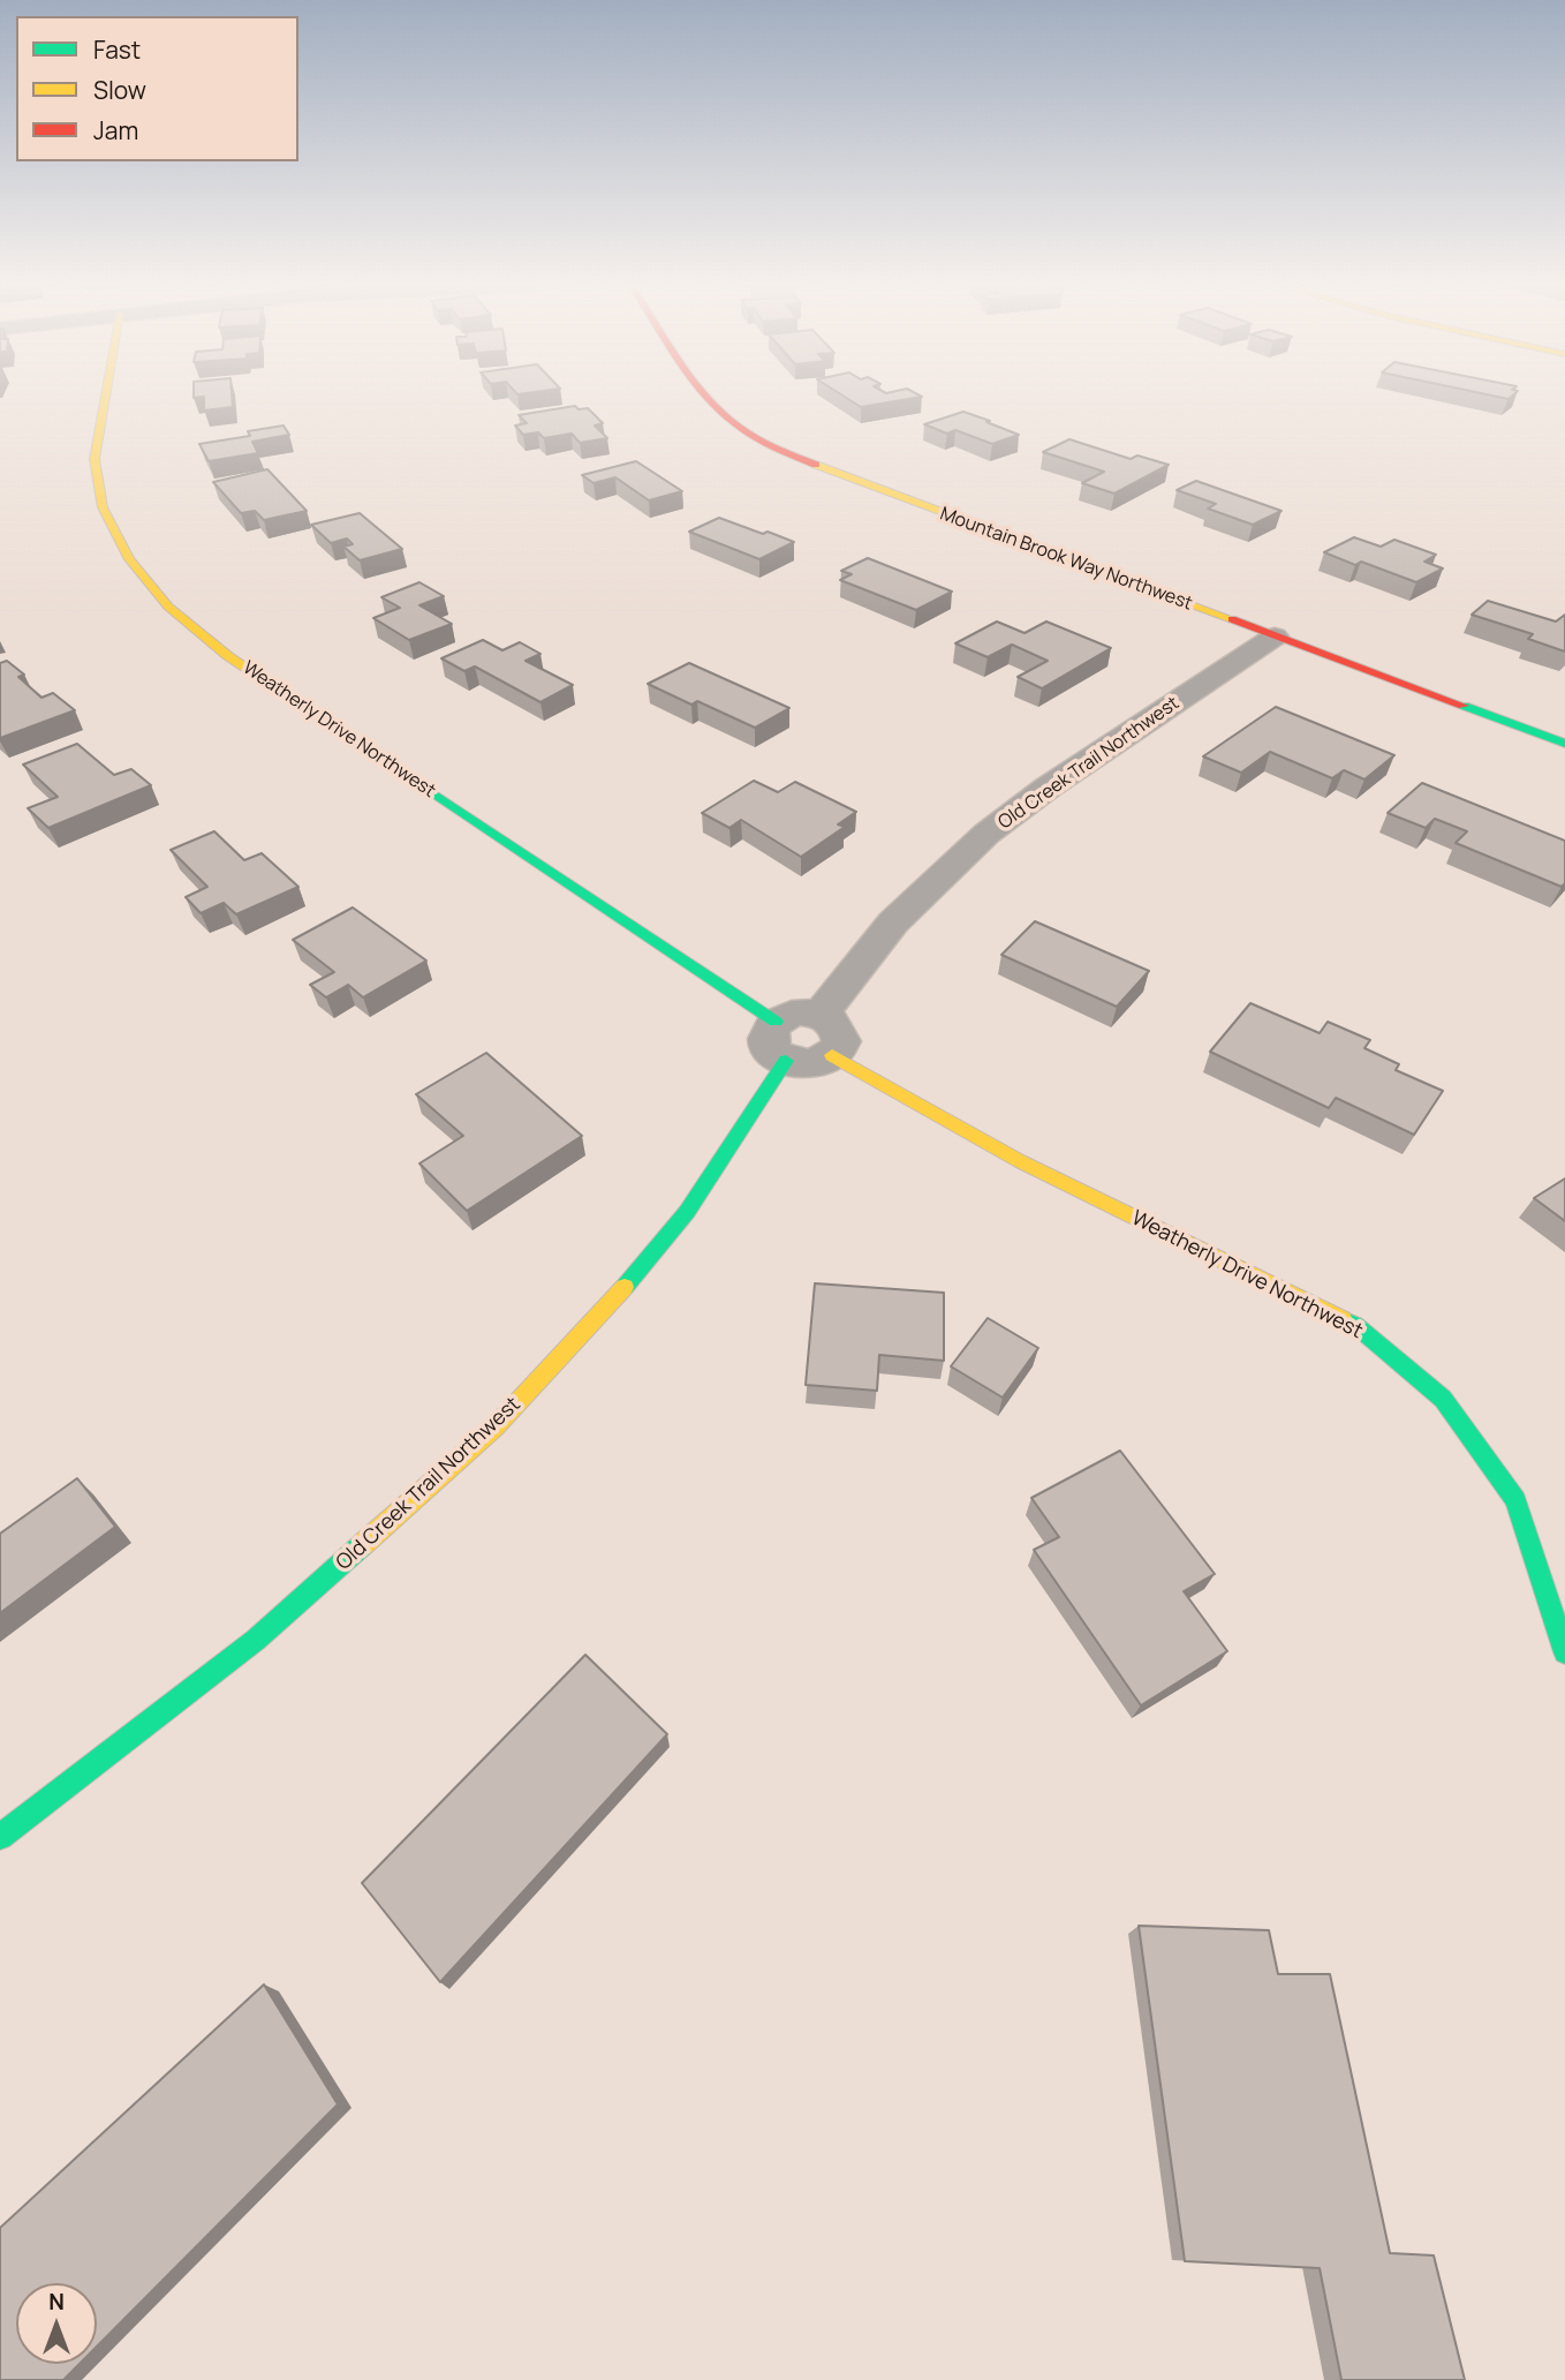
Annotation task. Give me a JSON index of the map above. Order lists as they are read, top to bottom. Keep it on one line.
{"streets":{"street":["Mountain Brook Way Northwest","Weatherly Drive Northwest","Old Creek Trail Northwest"]},"crossings":[["Mountain Brook Way Northwest","Old Creek Trail Northwest"],["Weatherly Drive Northwest","Old Creek Trail Northwest"]],"legend":["Fast","Slow","Jam"],"north":"top"}
